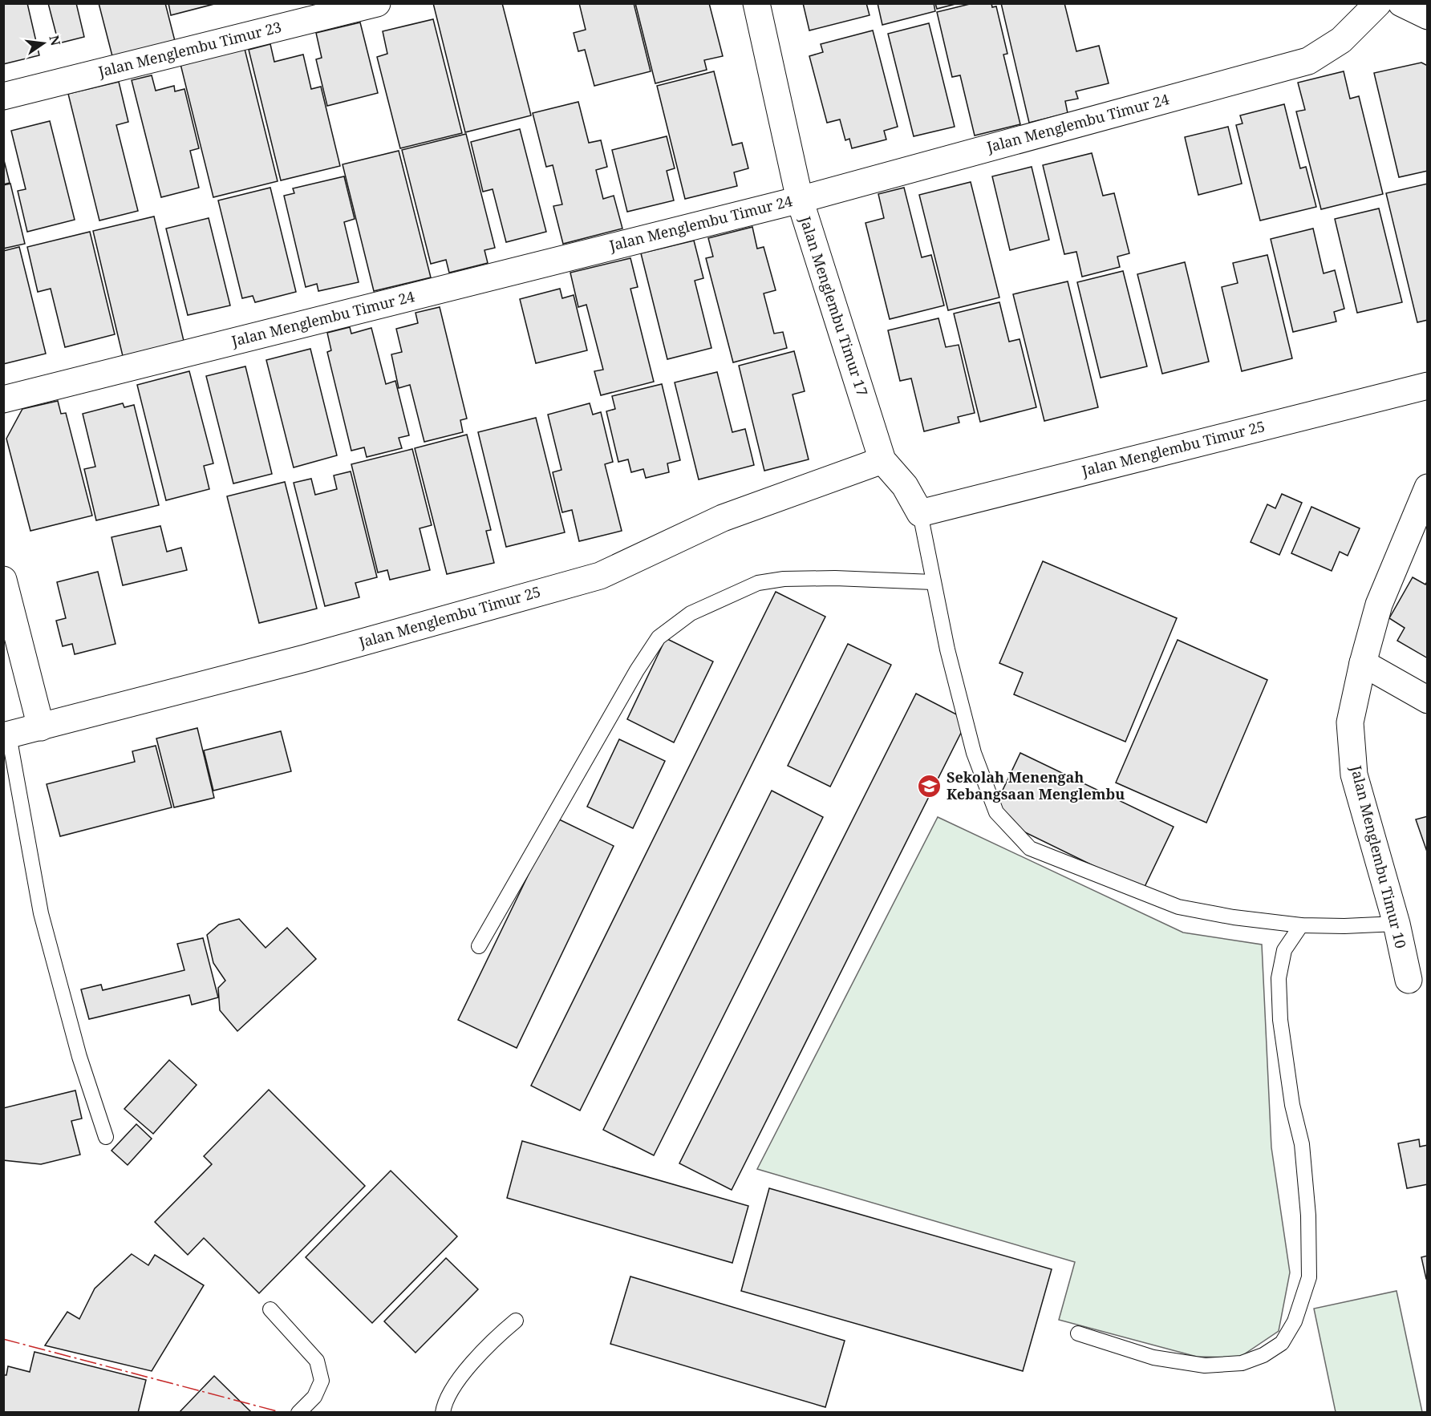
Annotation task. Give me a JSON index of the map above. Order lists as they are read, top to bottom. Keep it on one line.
{"streets":{"street":["Jalan Menglembu Timur 23","Jalan Menglembu Timur 24","Jalan Menglembu Timur 17","Jalan Menglembu Timur 25","Jalan Menglembu Timur 10"]},"crossings":[["Jalan Menglembu Timur 24","Jalan Menglembu Timur 17"],["Jalan Menglembu Timur 17","Jalan Menglembu Timur 25"]],"places":{"school or university":["Sekolah Menengah Kebangsaan Menglembu"]},"north":"right"}
